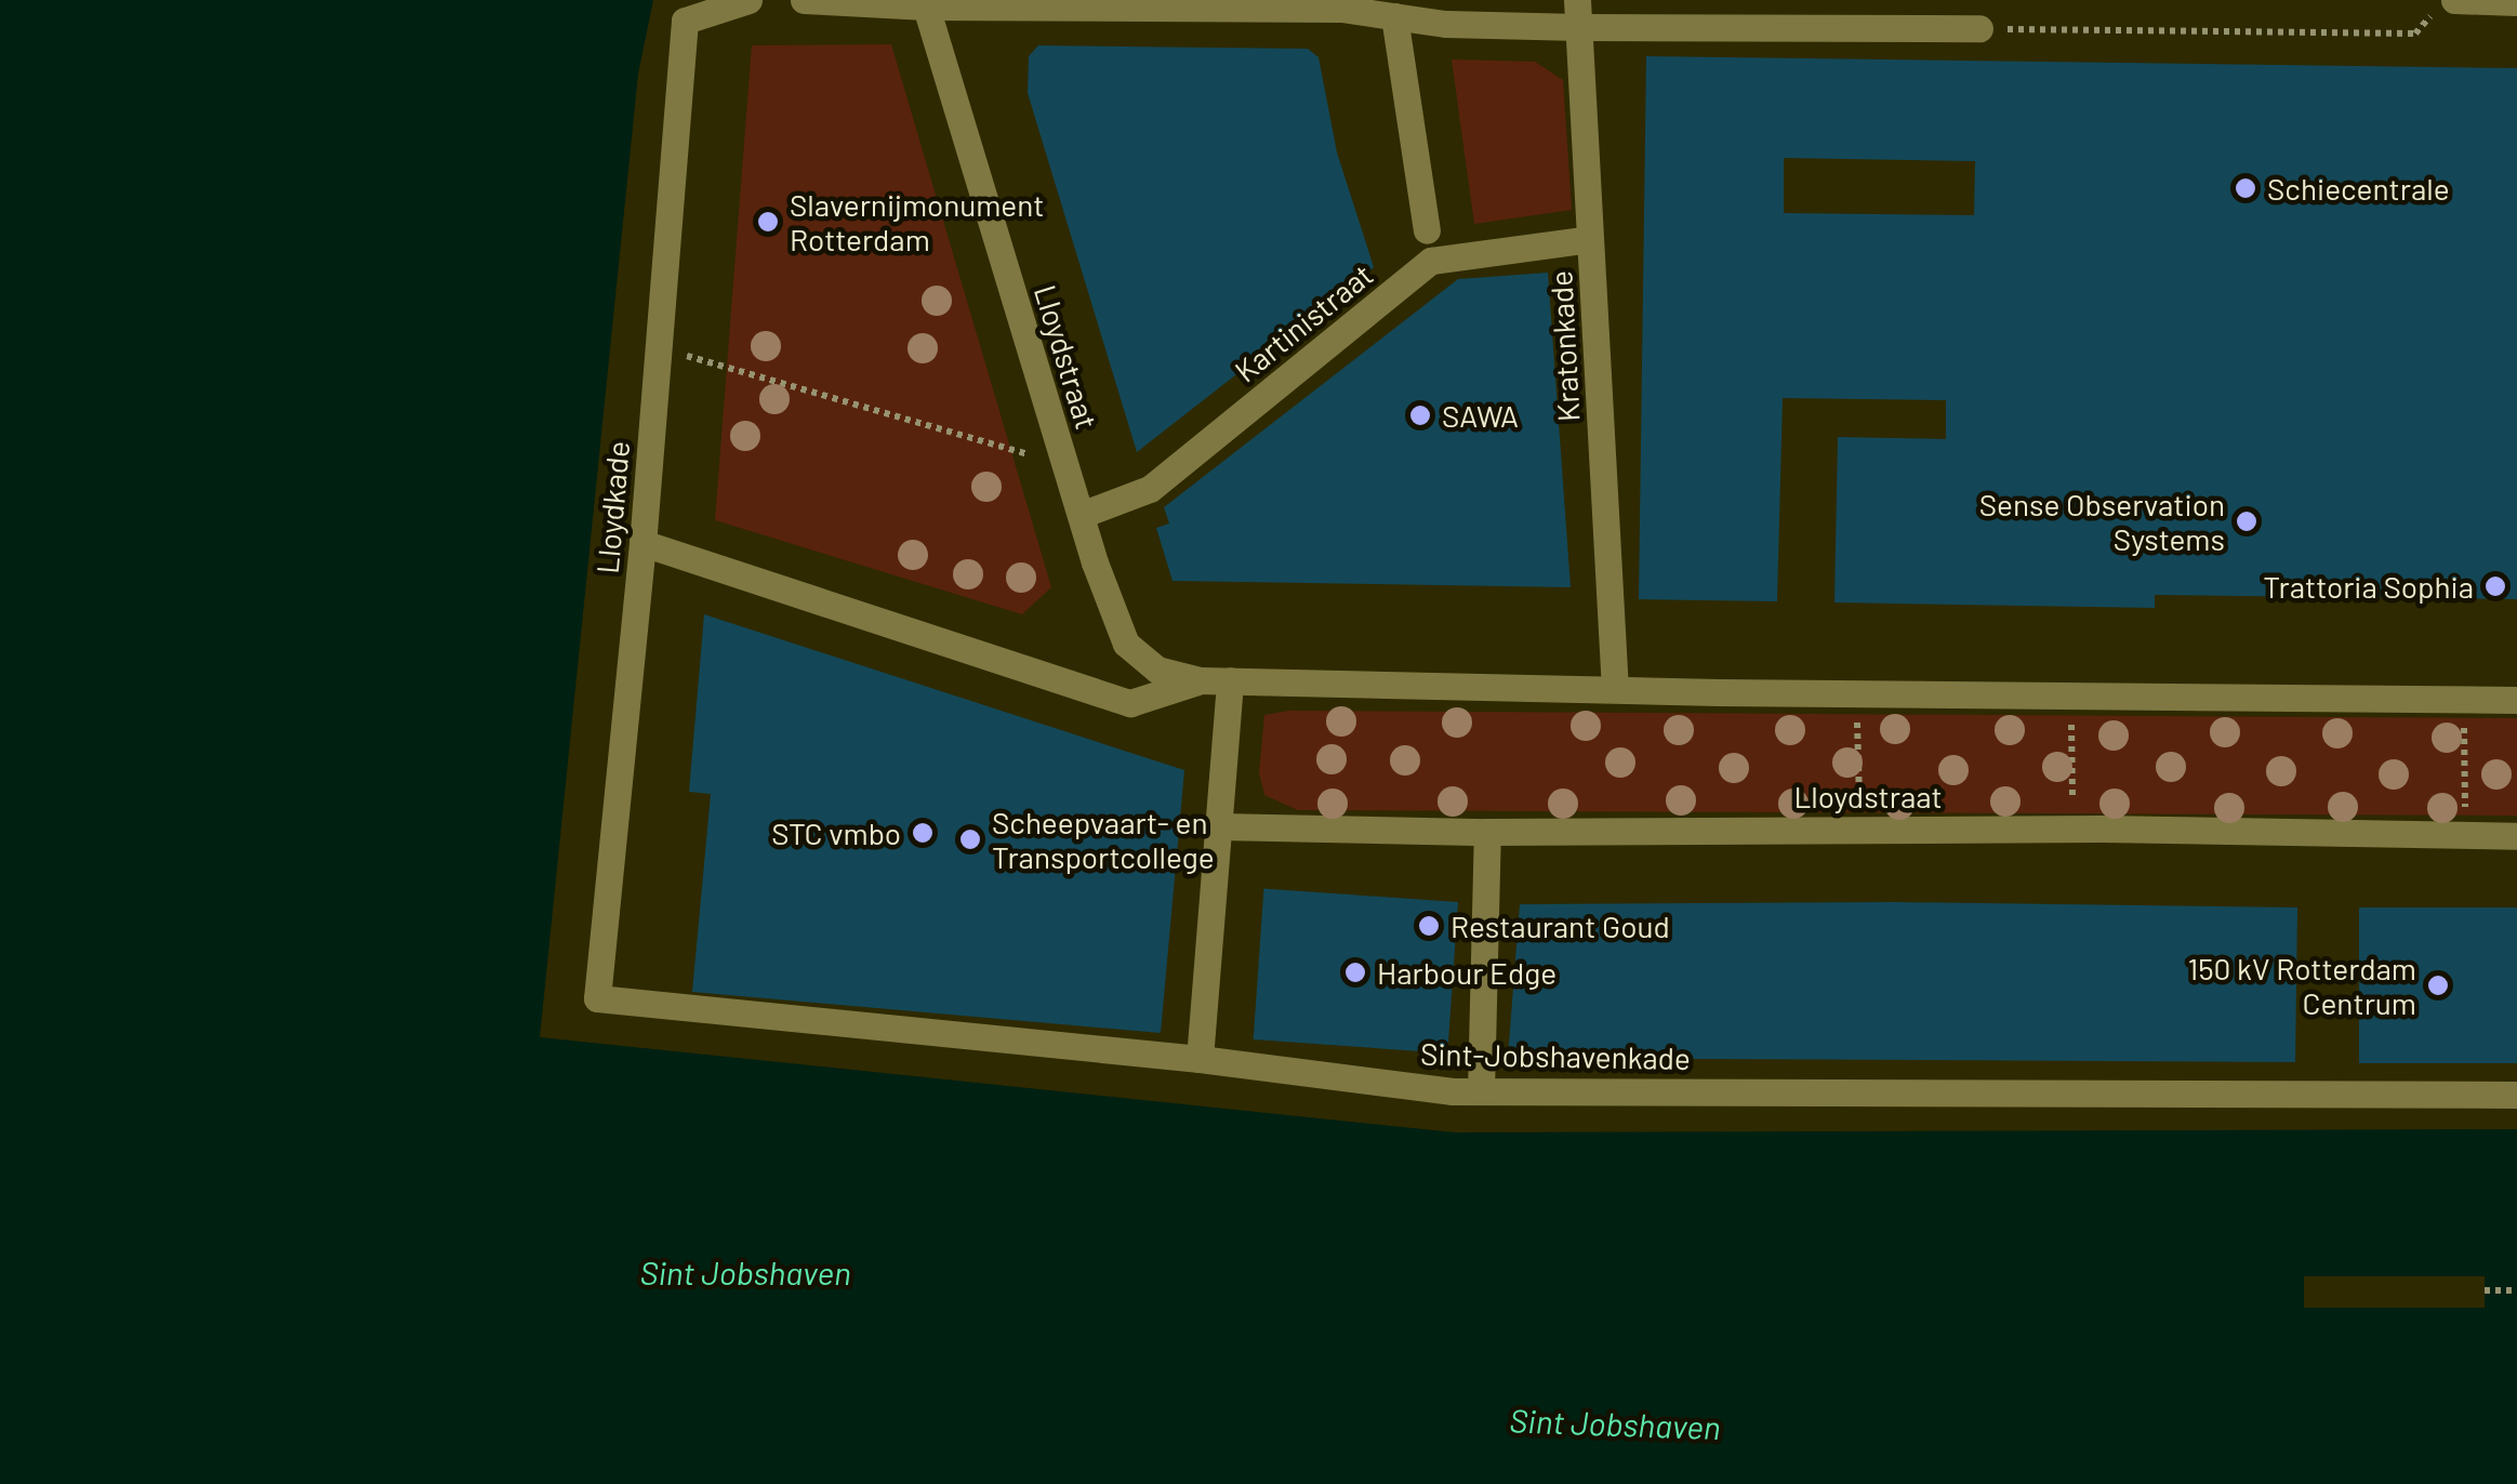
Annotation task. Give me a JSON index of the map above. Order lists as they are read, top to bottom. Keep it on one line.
{"streets":{"street":["Kartinistraat","Kratonkade","Lloydstraat","Lloydkade","Sint-Jobshavenkade"]},"crossings":[["Kartinistraat","Kratonkade"],["Kartinistraat","Lloydstraat"],["Kratonkade","Lloydstraat"],["Lloydstraat","Lloydkade"],["Lloydkade","Sint-Jobshavenkade"]],"water":["Sint Jobshaven"],"places":["Schiecentrale","Slavernijmonument Rotterdam","SAWA","Sense Observation Systems","Trattoria Sophia","STC vmbo","Scheepvaart- en Transportcollege","Restaurant Goud","Harbour Edge","150 kV Rotterdam Centrum"]}
